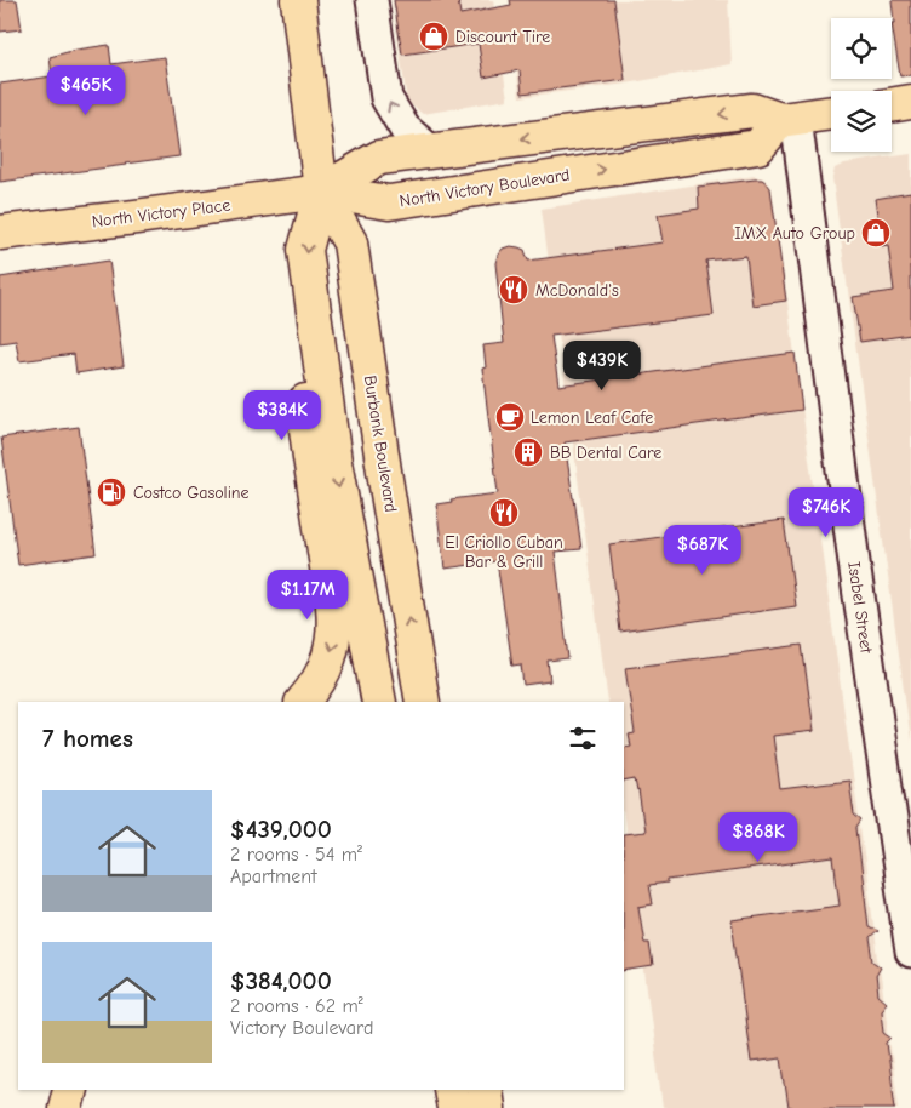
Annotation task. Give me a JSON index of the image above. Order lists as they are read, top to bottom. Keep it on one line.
{"streets":{"main road":["North Victory Boulevard","North Victory Place","Burbank Boulevard"],"street":["Isabel Street"]},"crossings":[["North Victory Boulevard","North Victory Place"],["North Victory Boulevard","Burbank Boulevard"],["North Victory Boulevard","Isabel Street"],["North Victory Place","Burbank Boulevard"]],"places":{"shop":["Discount Tire","IMX Auto Group"],"restaurant":["McDonald's","El Criollo Cuban Bar & Grill"],"cafe":["Lemon Leaf Cafe"],"building":["BB Dental Care"],"fuel station":["Costco Gasoline"]},"page":{"price":["$465K","$439K","$384K","$746K","$687K","$1.17M","$868K"],"heading":"7 homes","list":[{"name":"$439,000","note":"2 rooms · 54 m² · Apartment"},{"name":"$384,000","note":"2 rooms · 62 m² · Victory Boulevard"}]}}
